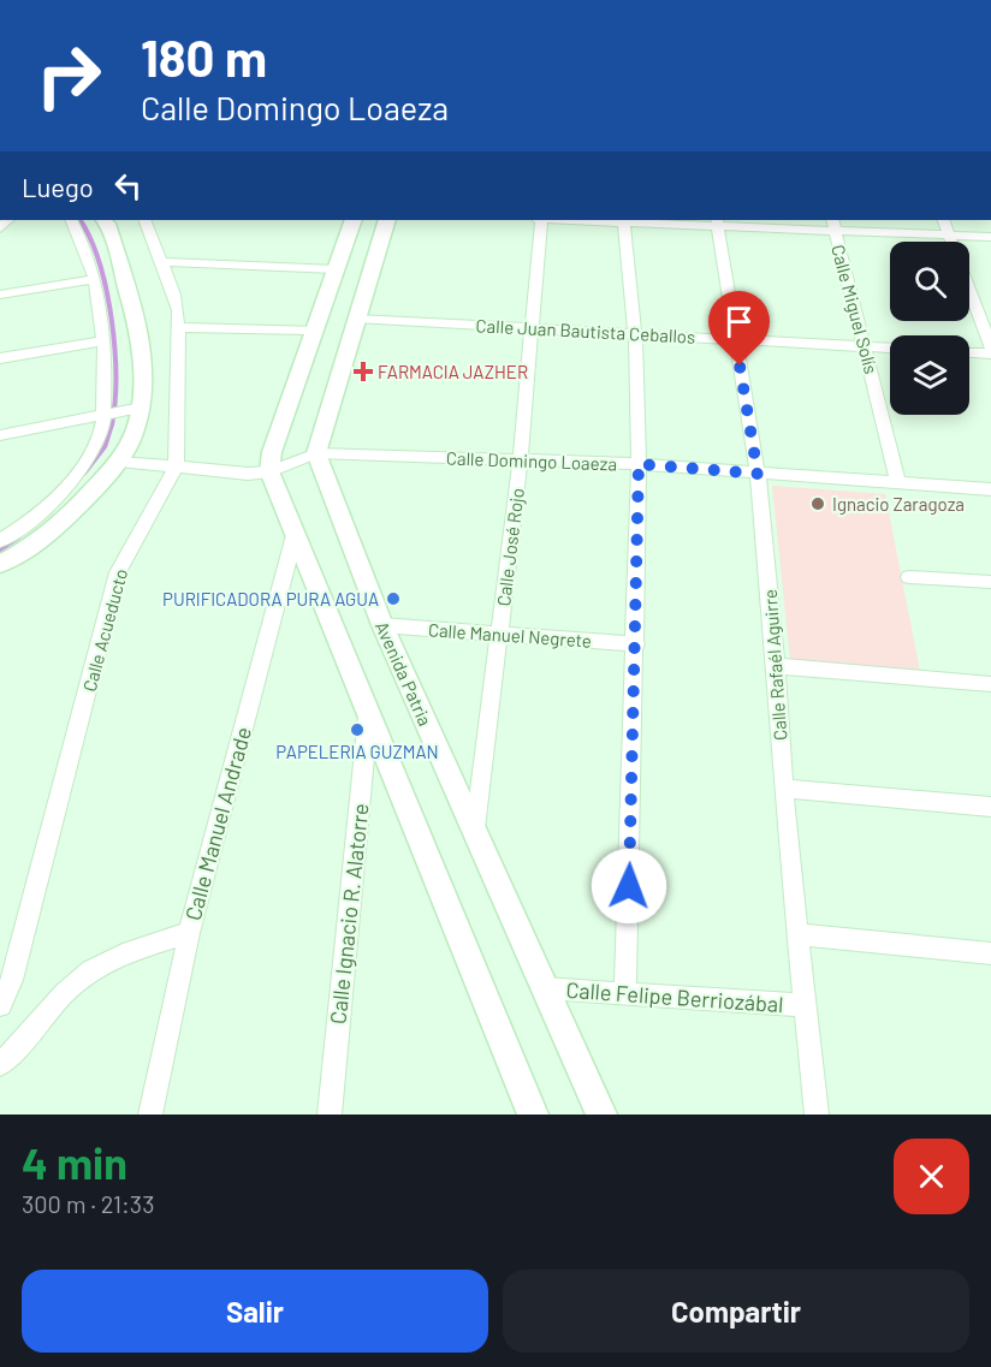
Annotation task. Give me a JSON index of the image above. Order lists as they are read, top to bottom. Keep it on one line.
{"streets":{"street":["Calle Miguel Solís","Calle Juan Bautista Ceballos","Calle Domingo Loaeza","Calle José Rojo","Calle Acueducto","Calle Manuel Negrete","Calle Rafaél Aguirre","Avenida Patria","Calle Manuel Andrade","Calle Ignacio R. Alatorre","Calle Felipe Berriozábal"]},"crossings":[["Calle Miguel Solís","Calle Juan Bautista Ceballos"],["Calle Miguel Solís","Calle Domingo Loaeza"],["Calle Juan Bautista Ceballos","Calle José Rojo"],["Calle Juan Bautista Ceballos","Calle Rafaél Aguirre"],["Calle Domingo Loaeza","Calle José Rojo"],["Calle Domingo Loaeza","Calle Acueducto"],["Calle Domingo Loaeza","Calle Rafaél Aguirre"],["Calle Domingo Loaeza","Avenida Patria"],["Calle José Rojo","Calle Manuel Negrete"],["Calle José Rojo","Avenida Patria"],["Calle Manuel Negrete","Avenida Patria"],["Calle Rafaél Aguirre","Calle Felipe Berriozábal"],["Avenida Patria","Calle Felipe Berriozábal"]],"places":{"health":["FARMACIA JAZHER"],"other":["Ignacio Zaragoza","PURIFICADORA PURA AGUA","PAPELERIA GUZMAN"]},"page":{"turn":["180 m","Calle Domingo Loaeza"],"then":"Luego","heading":["4 min","300 m · 21:33"],"buttons":["Salir","Compartir"]}}
